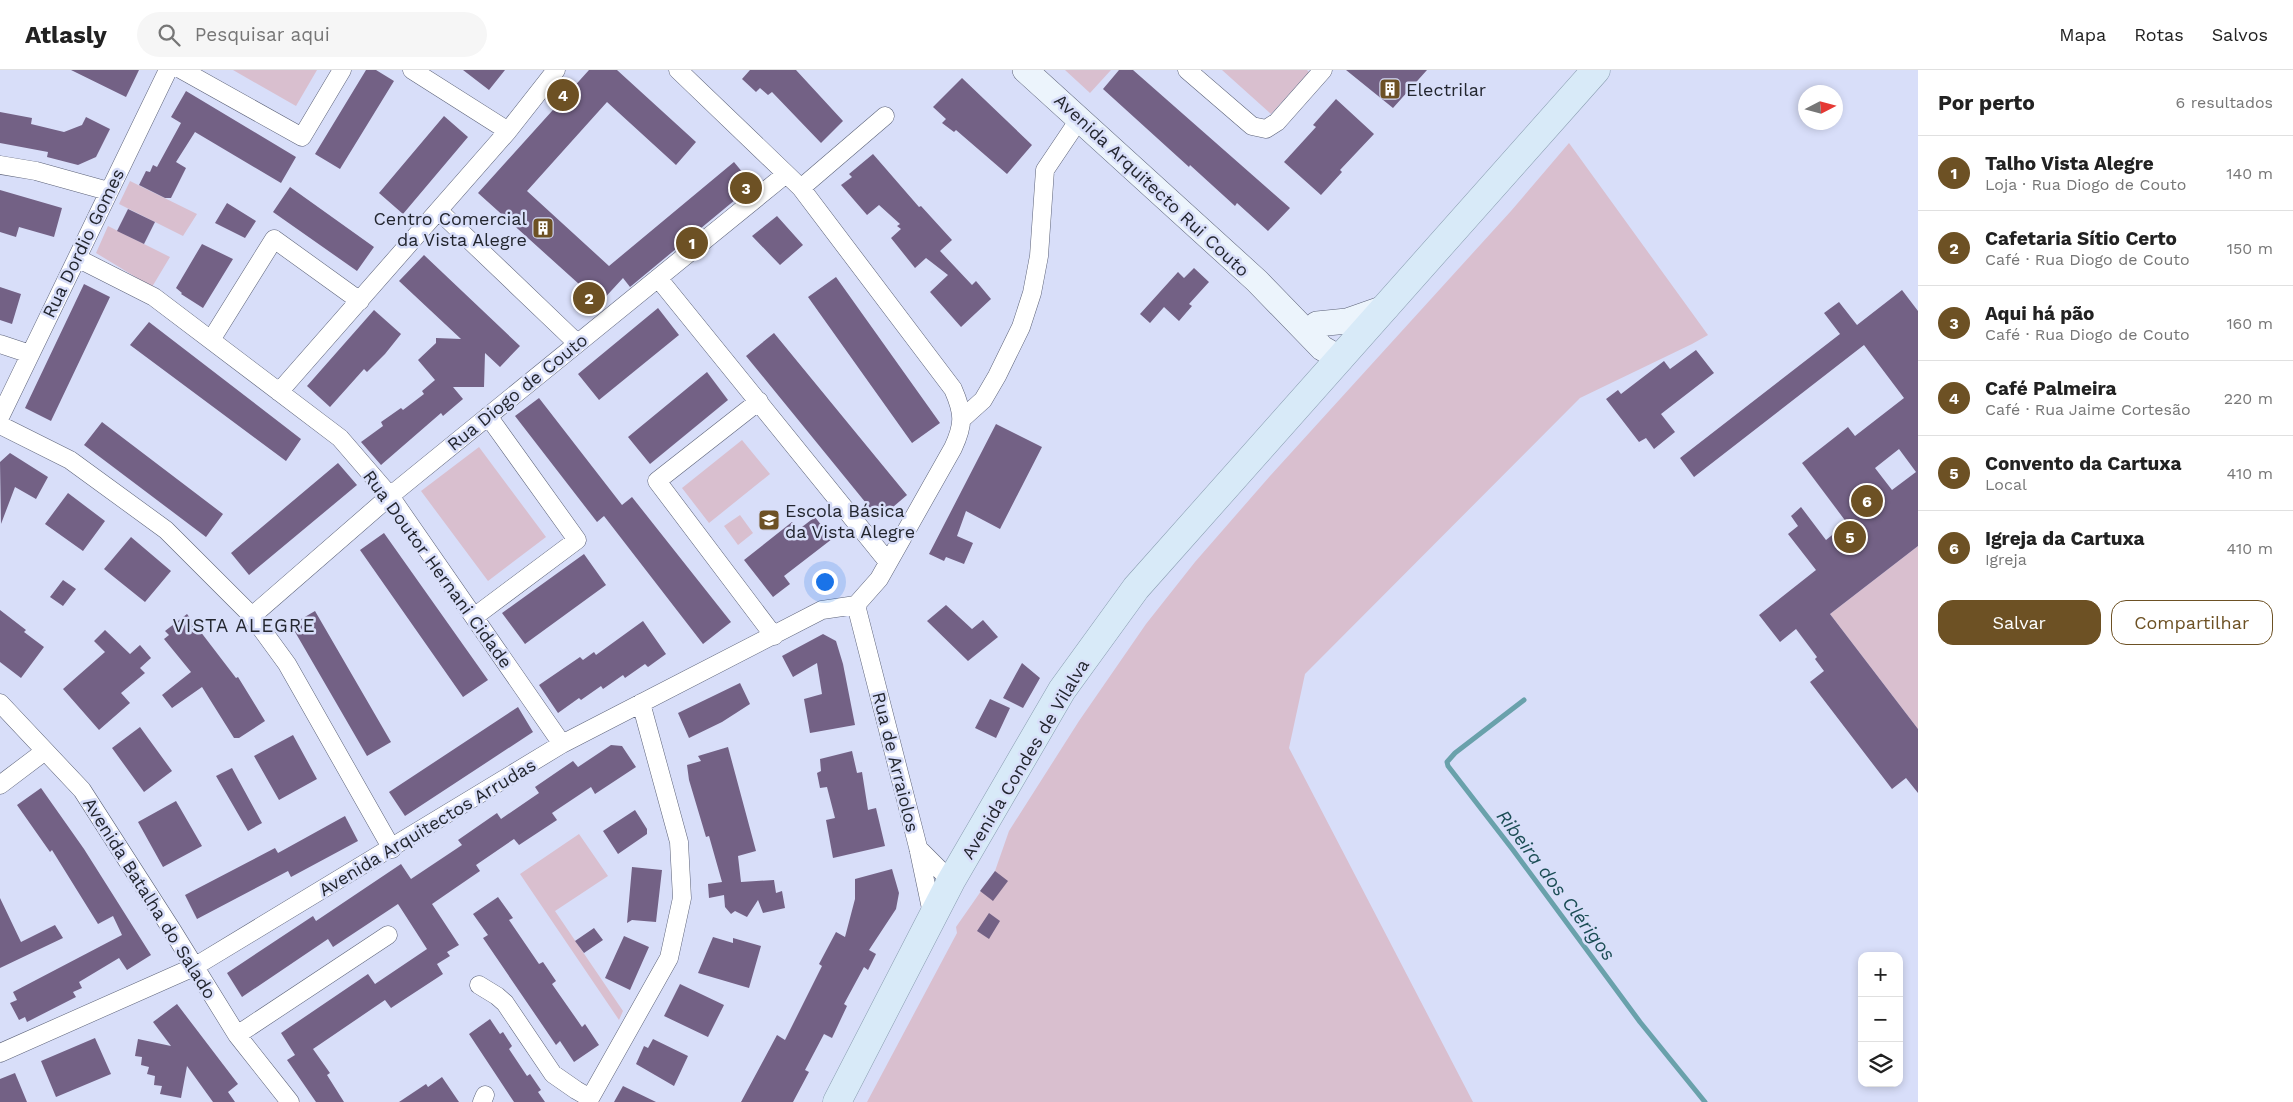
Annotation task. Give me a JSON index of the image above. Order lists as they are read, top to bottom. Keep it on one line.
{"streets":{"main road":["Avenida Condes de Vilalva"],"street":["Avenida Arquitecto Rui Couto","Rua Dordio Gomes","Rua Diogo de Couto","Rua Doutor Hernani Cidade","Rua de Arraiolos","Avenida Arquitectos Arrudas","Avenida Batalha do Salado"]},"crossings":[["Avenida Arquitecto Rui Couto","Avenida Condes de Vilalva"],["Rua Dordio Gomes","Rua Doutor Hernani Cidade"],["Rua Diogo de Couto","Rua Doutor Hernani Cidade"],["Rua Doutor Hernani Cidade","Avenida Arquitectos Arrudas"],["Avenida Condes de Vilalva","Rua de Arraiolos"],["Rua de Arraiolos","Avenida Arquitectos Arrudas"],["Avenida Arquitectos Arrudas","Avenida Batalha do Salado"]],"districts":["VISTA ALEGRE"],"water":["Ribeira dos Clérigos"],"places":{"building":["Electrilar","Centro Comercial da Vista Alegre"],"school or university":["Escola Básica da Vista Alegre"]},"north":"right","page":{"header":"Atlasly","search":"Pesquisar aqui","nav":["Mapa","Rotas","Salvos"],"heading":["Por perto","6 resultados"],"pins":["4","3","1","2","6","5"],"list":[{"mark":"1","name":"Talho Vista Alegre","note":"Loja · Rua Diogo de Couto","value":"140 m"},{"mark":"2","name":"Cafetaria Sítio Certo","note":"Café · Rua Diogo de Couto","value":"150 m"},{"mark":"3","name":"Aqui há pão","note":"Café · Rua Diogo de Couto","value":"160 m"},{"mark":"4","name":"Café Palmeira","note":"Café · Rua Jaime Cortesão","value":"220 m"},{"mark":"5","name":"Convento da Cartuxa","note":"Local","value":"410 m"},{"mark":"6","name":"Igreja da Cartuxa","note":"Igreja","value":"410 m"}],"buttons":["Salvar","Compartilhar"],"map_buttons":["+","−"]}}
